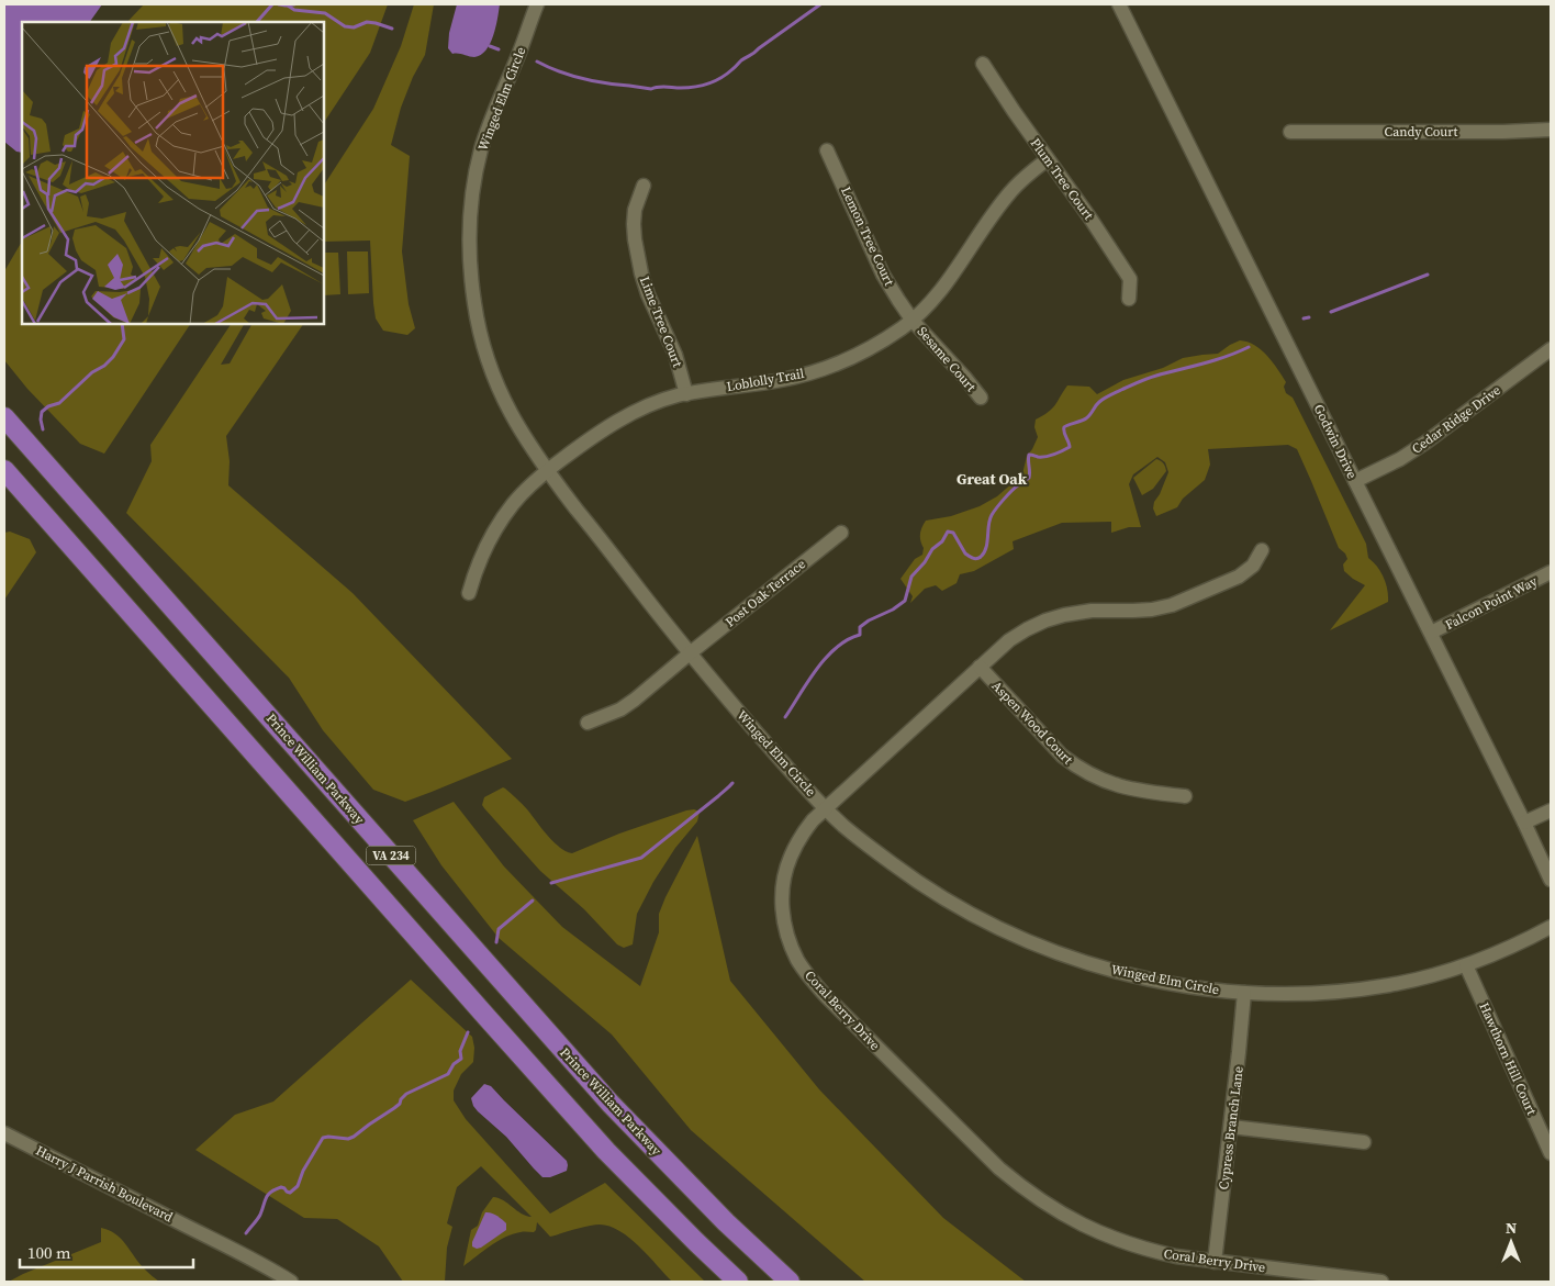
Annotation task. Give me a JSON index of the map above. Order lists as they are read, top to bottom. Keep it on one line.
{"streets":{"highway":["Prince William Parkway","VA 234"],"street":["Winged Elm Circle","Candy Court","Plum Tree Court","Lemon Tree Court","Lime Tree Court","Sesame Court","Loblolly Trail","Cedar Ridge Drive","Godwin Drive","Post Oak Terrace","Falcon Point Way","Aspen Wood Court","Coral Berry Drive","Hawthorn Hill Court","Cypress Branch Lane","Harry J Parrish Boulevard"]},"crossings":[["Winged Elm Circle","Loblolly Trail"],["Winged Elm Circle","Post Oak Terrace"],["Winged Elm Circle","Coral Berry Drive"],["Winged Elm Circle","Hawthorn Hill Court"],["Winged Elm Circle","Cypress Branch Lane"],["Plum Tree Court","Loblolly Trail"],["Lemon Tree Court","Sesame Court"],["Lemon Tree Court","Loblolly Trail"],["Lime Tree Court","Loblolly Trail"],["Sesame Court","Loblolly Trail"],["Cedar Ridge Drive","Godwin Drive"],["Godwin Drive","Falcon Point Way"],["Aspen Wood Court","Coral Berry Drive"],["Coral Berry Drive","Cypress Branch Lane"]],"districts":["Great Oak"],"scale_bar":"100 m","north":"top"}
